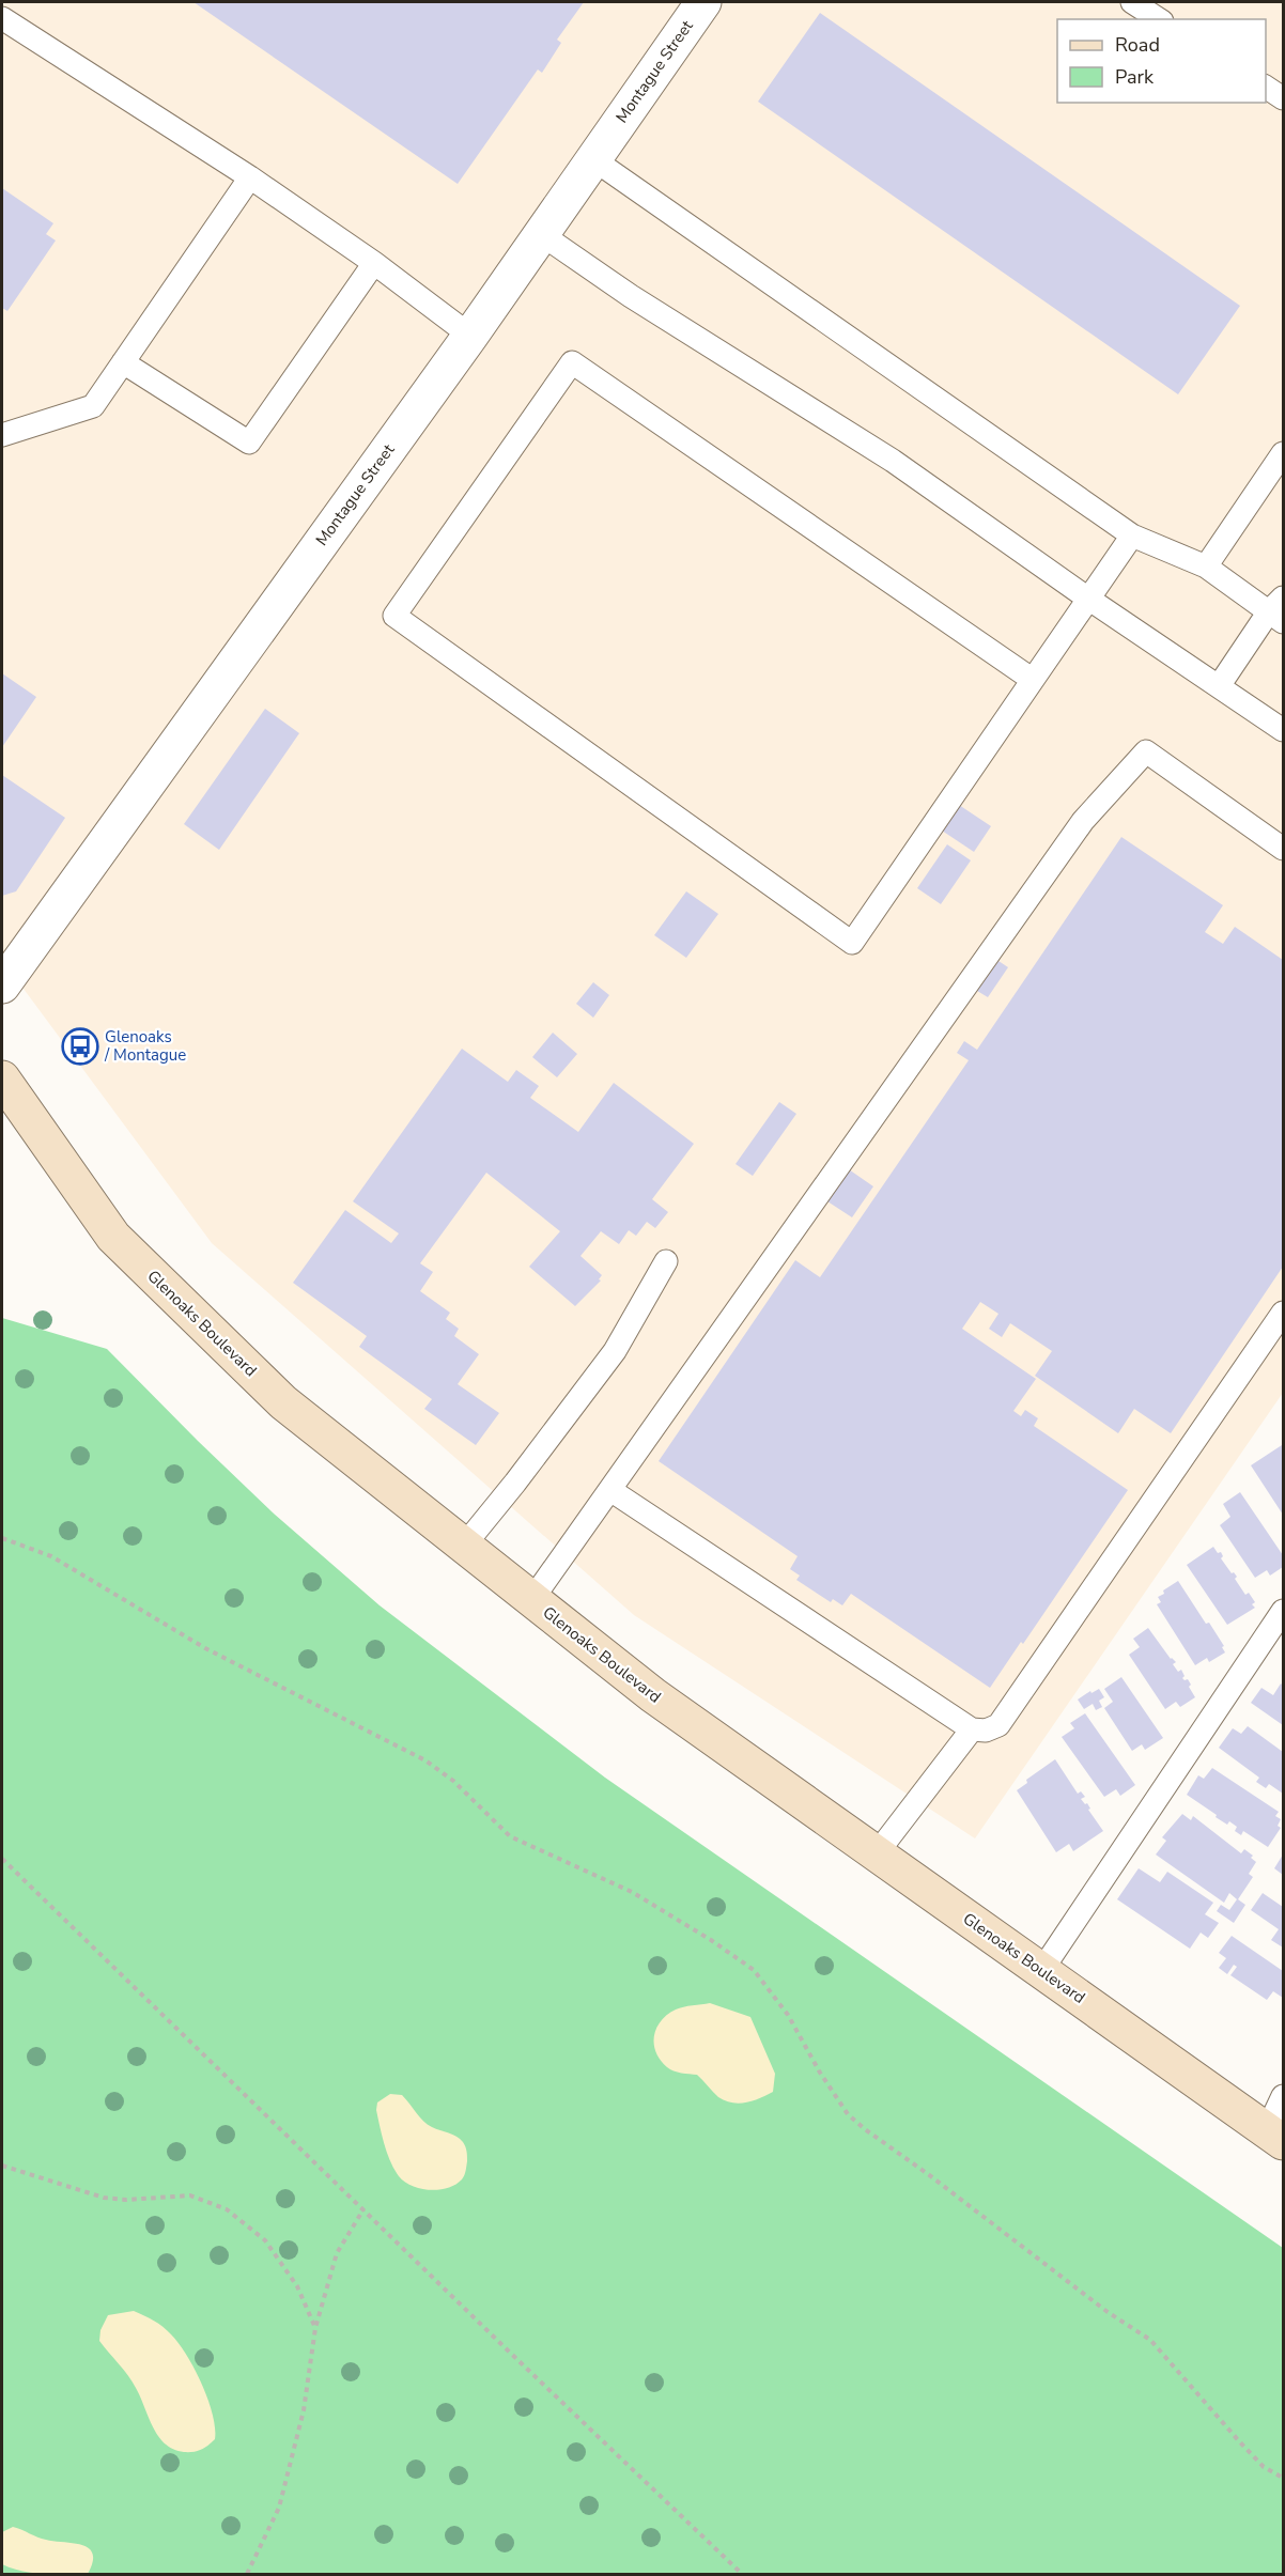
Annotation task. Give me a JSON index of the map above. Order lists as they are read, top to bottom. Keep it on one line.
{"streets":{"main road":["Glenoaks Boulevard"],"street":["Montague Street"]},"places":{"bus stop":["Glenoaks / Montague"]},"legend":["Road","Park"]}
